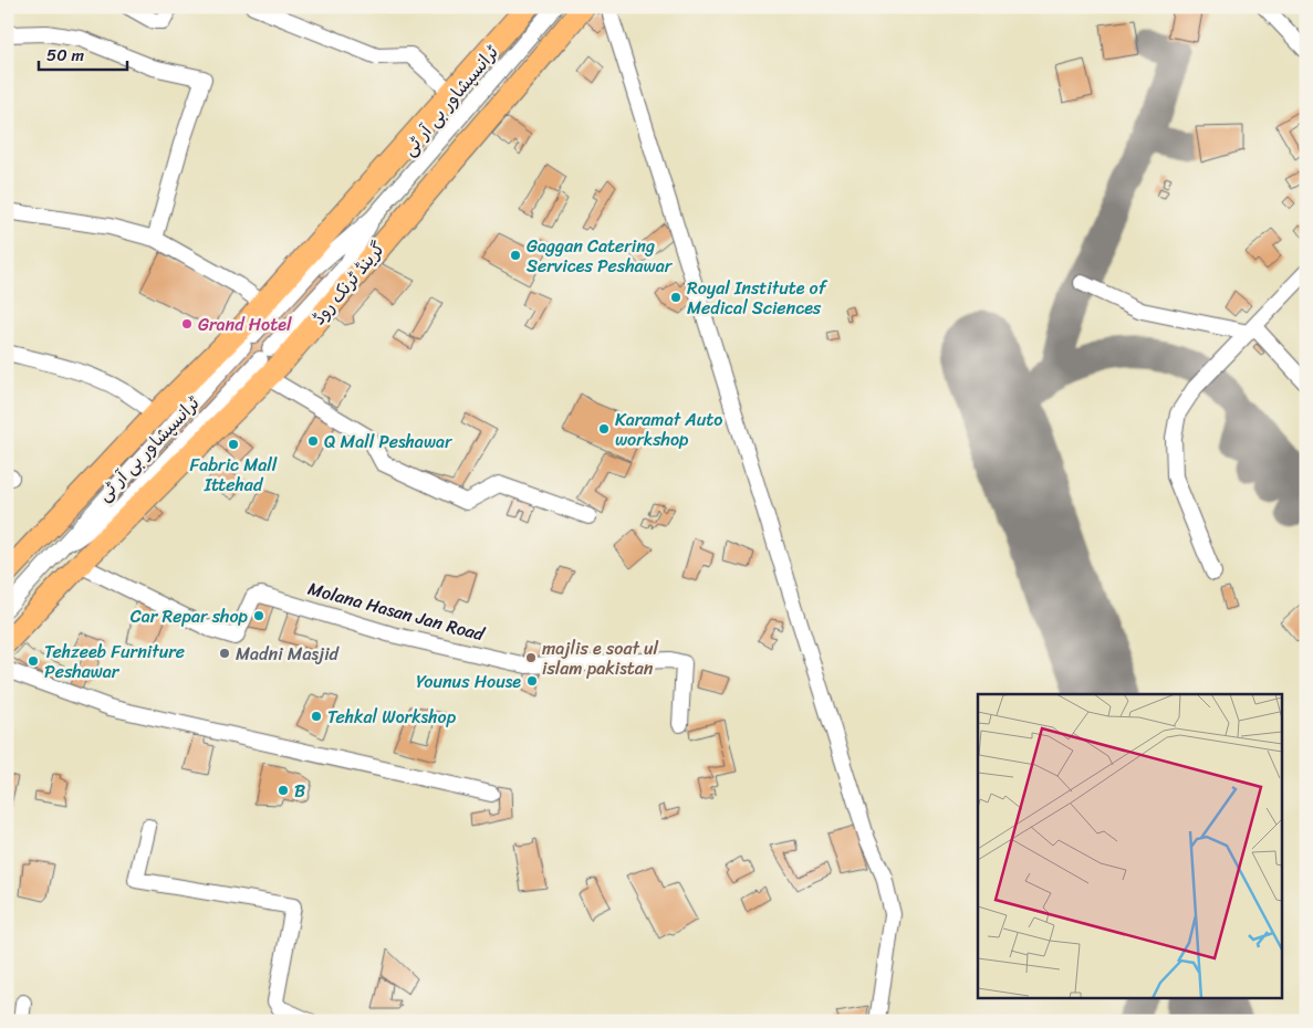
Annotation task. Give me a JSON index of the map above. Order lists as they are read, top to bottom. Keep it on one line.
{"streets":{"highway":["گرینڈ ٹرنک روڈ"],"street":["ٹرانسپشاور بی آر ٹی","Molana Hasan Jan Road"]},"crossings":[["ٹرانسپشاور بی آر ٹی","گرینڈ ٹرنک روڈ"],["گرینڈ ٹرنک روڈ","Molana Hasan Jan Road"]],"places":["Gaggan Catering Services Peshawar","Royal Institute of Medical Sciences","Grand Hotel","Karamat Auto workshop","Q Mall Peshawar","Fabric Mall Ittehad","Car Repar shop","Madni Masjid","majlis e soat ul islam pakistan","Tehzeeb Furniture Peshawar","Younus House","Tehkal Workshop","B"],"scale_bar":"50 m"}
